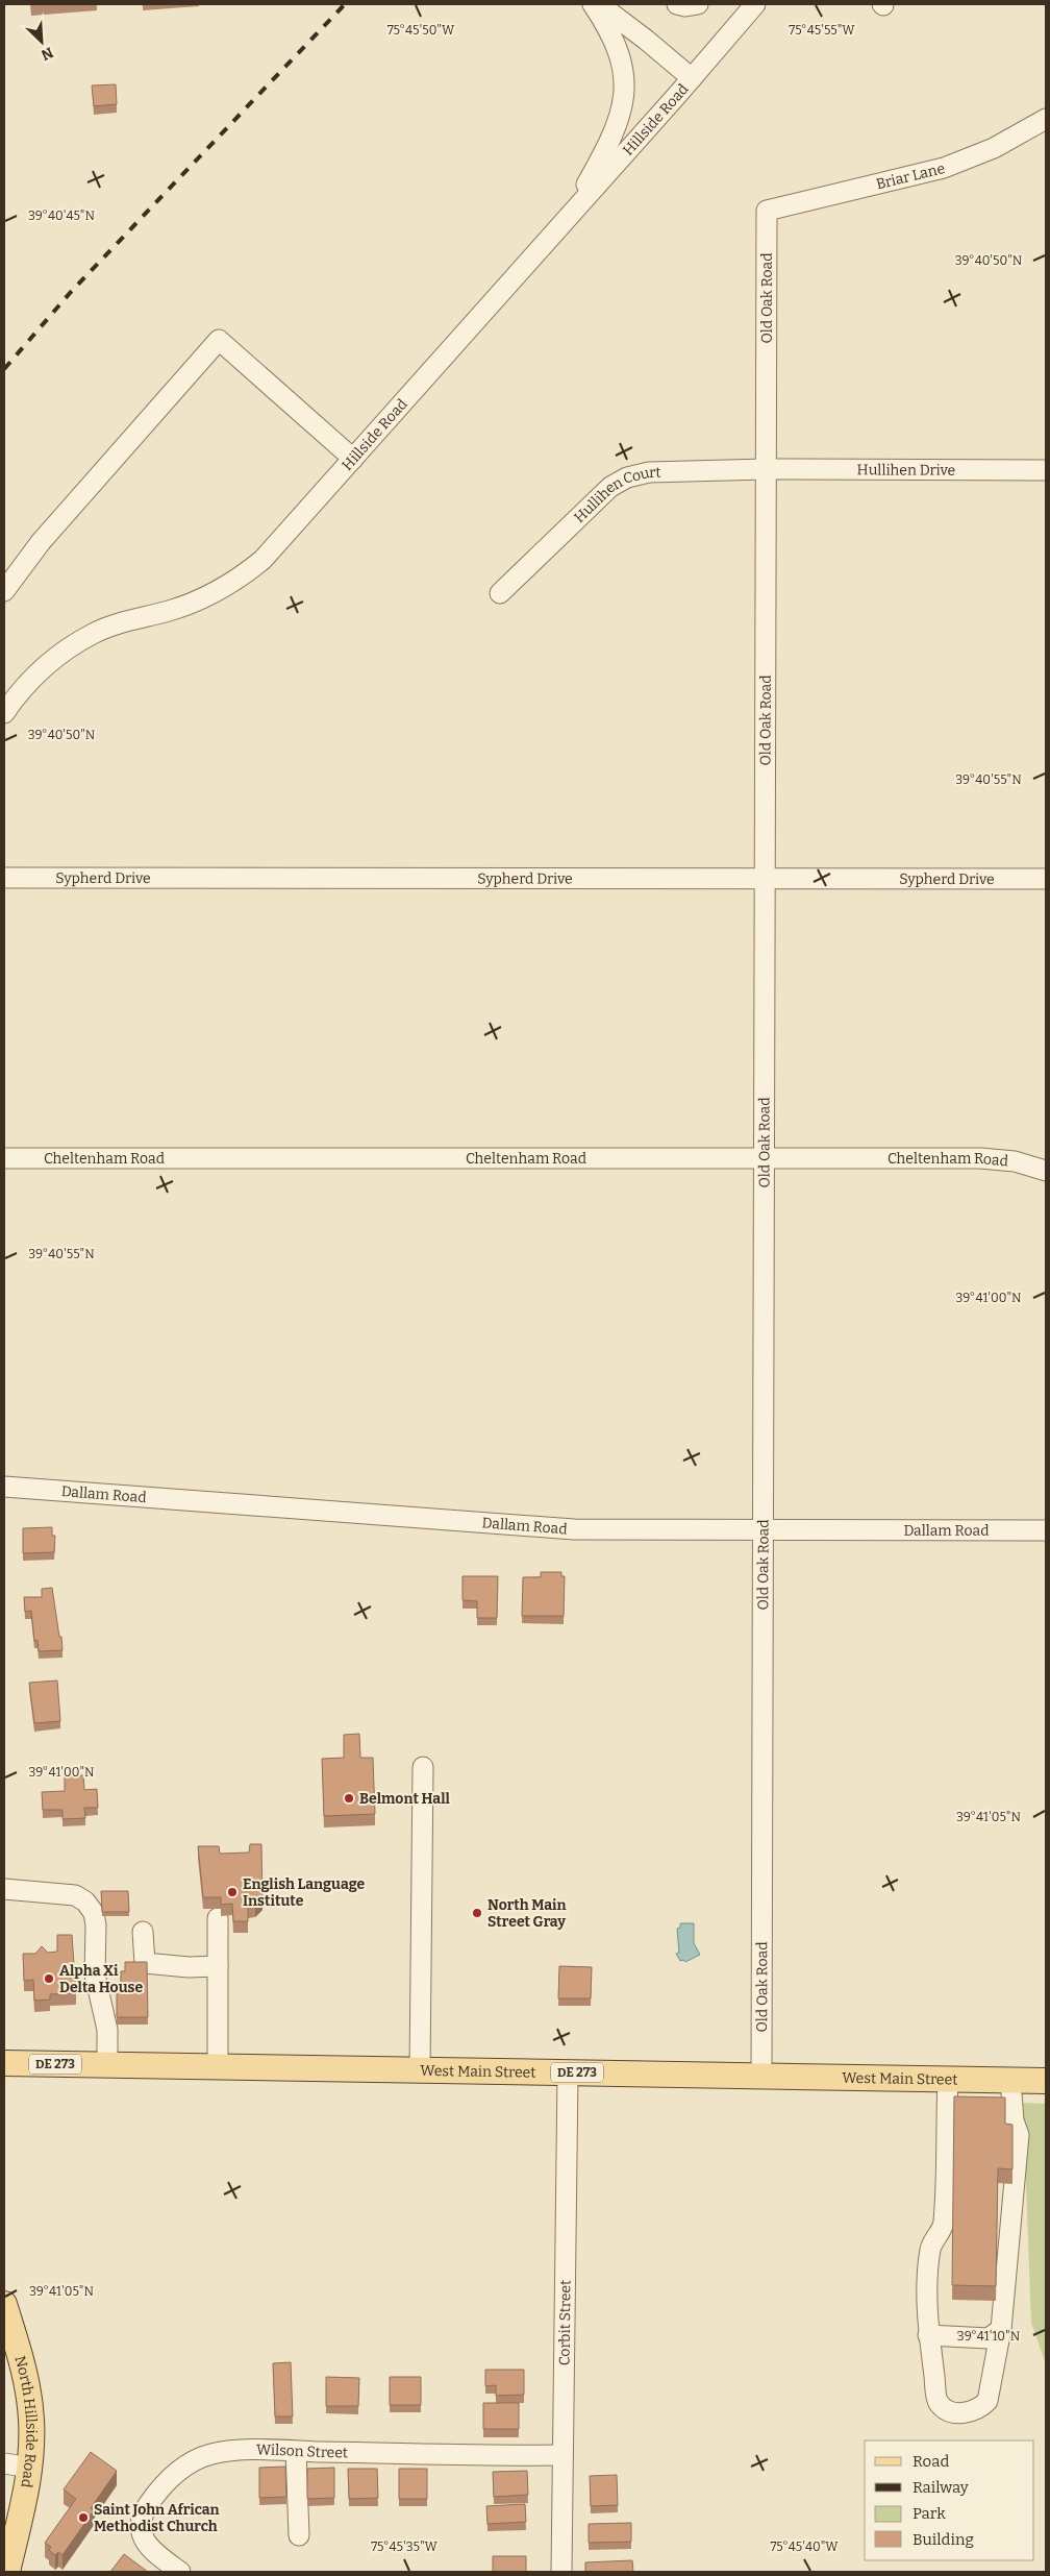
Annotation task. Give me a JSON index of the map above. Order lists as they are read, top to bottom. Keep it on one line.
{"streets":{"main road":["DE 273","West Main Street","North Hillside Road"],"street":["Hillside Road","Briar Lane","Old Oak Road","Hullihen Drive","Hullihen Court","Sypherd Drive","Cheltenham Road","Dallam Road","Corbit Street","Wilson Street"]},"crossings":[["Briar Lane","Old Oak Road"],["Old Oak Road","Hullihen Drive"],["Old Oak Road","Hullihen Court"],["Old Oak Road","Sypherd Drive"],["Old Oak Road","Cheltenham Road"],["Old Oak Road","Dallam Road"],["Old Oak Road","West Main Street"],["Hullihen Drive","Hullihen Court"],["West Main Street","Corbit Street"],["Corbit Street","Wilson Street"]],"places":["Belmont Hall","English Language Institute","North Main Street Gray","Alpha Xi Delta House","Saint John African Methodist Church"],"legend":["Road","Railway","Park","Building"],"north":"bottom right","coordinates":["75°45'50\"W","75°45'55\"W","39°40'45\"N","39°40'50\"N","39°40'55\"N","39°41'00\"N","39°41'05\"N","39°41'10\"N","75°45'35\"W","75°45'40\"W"]}
